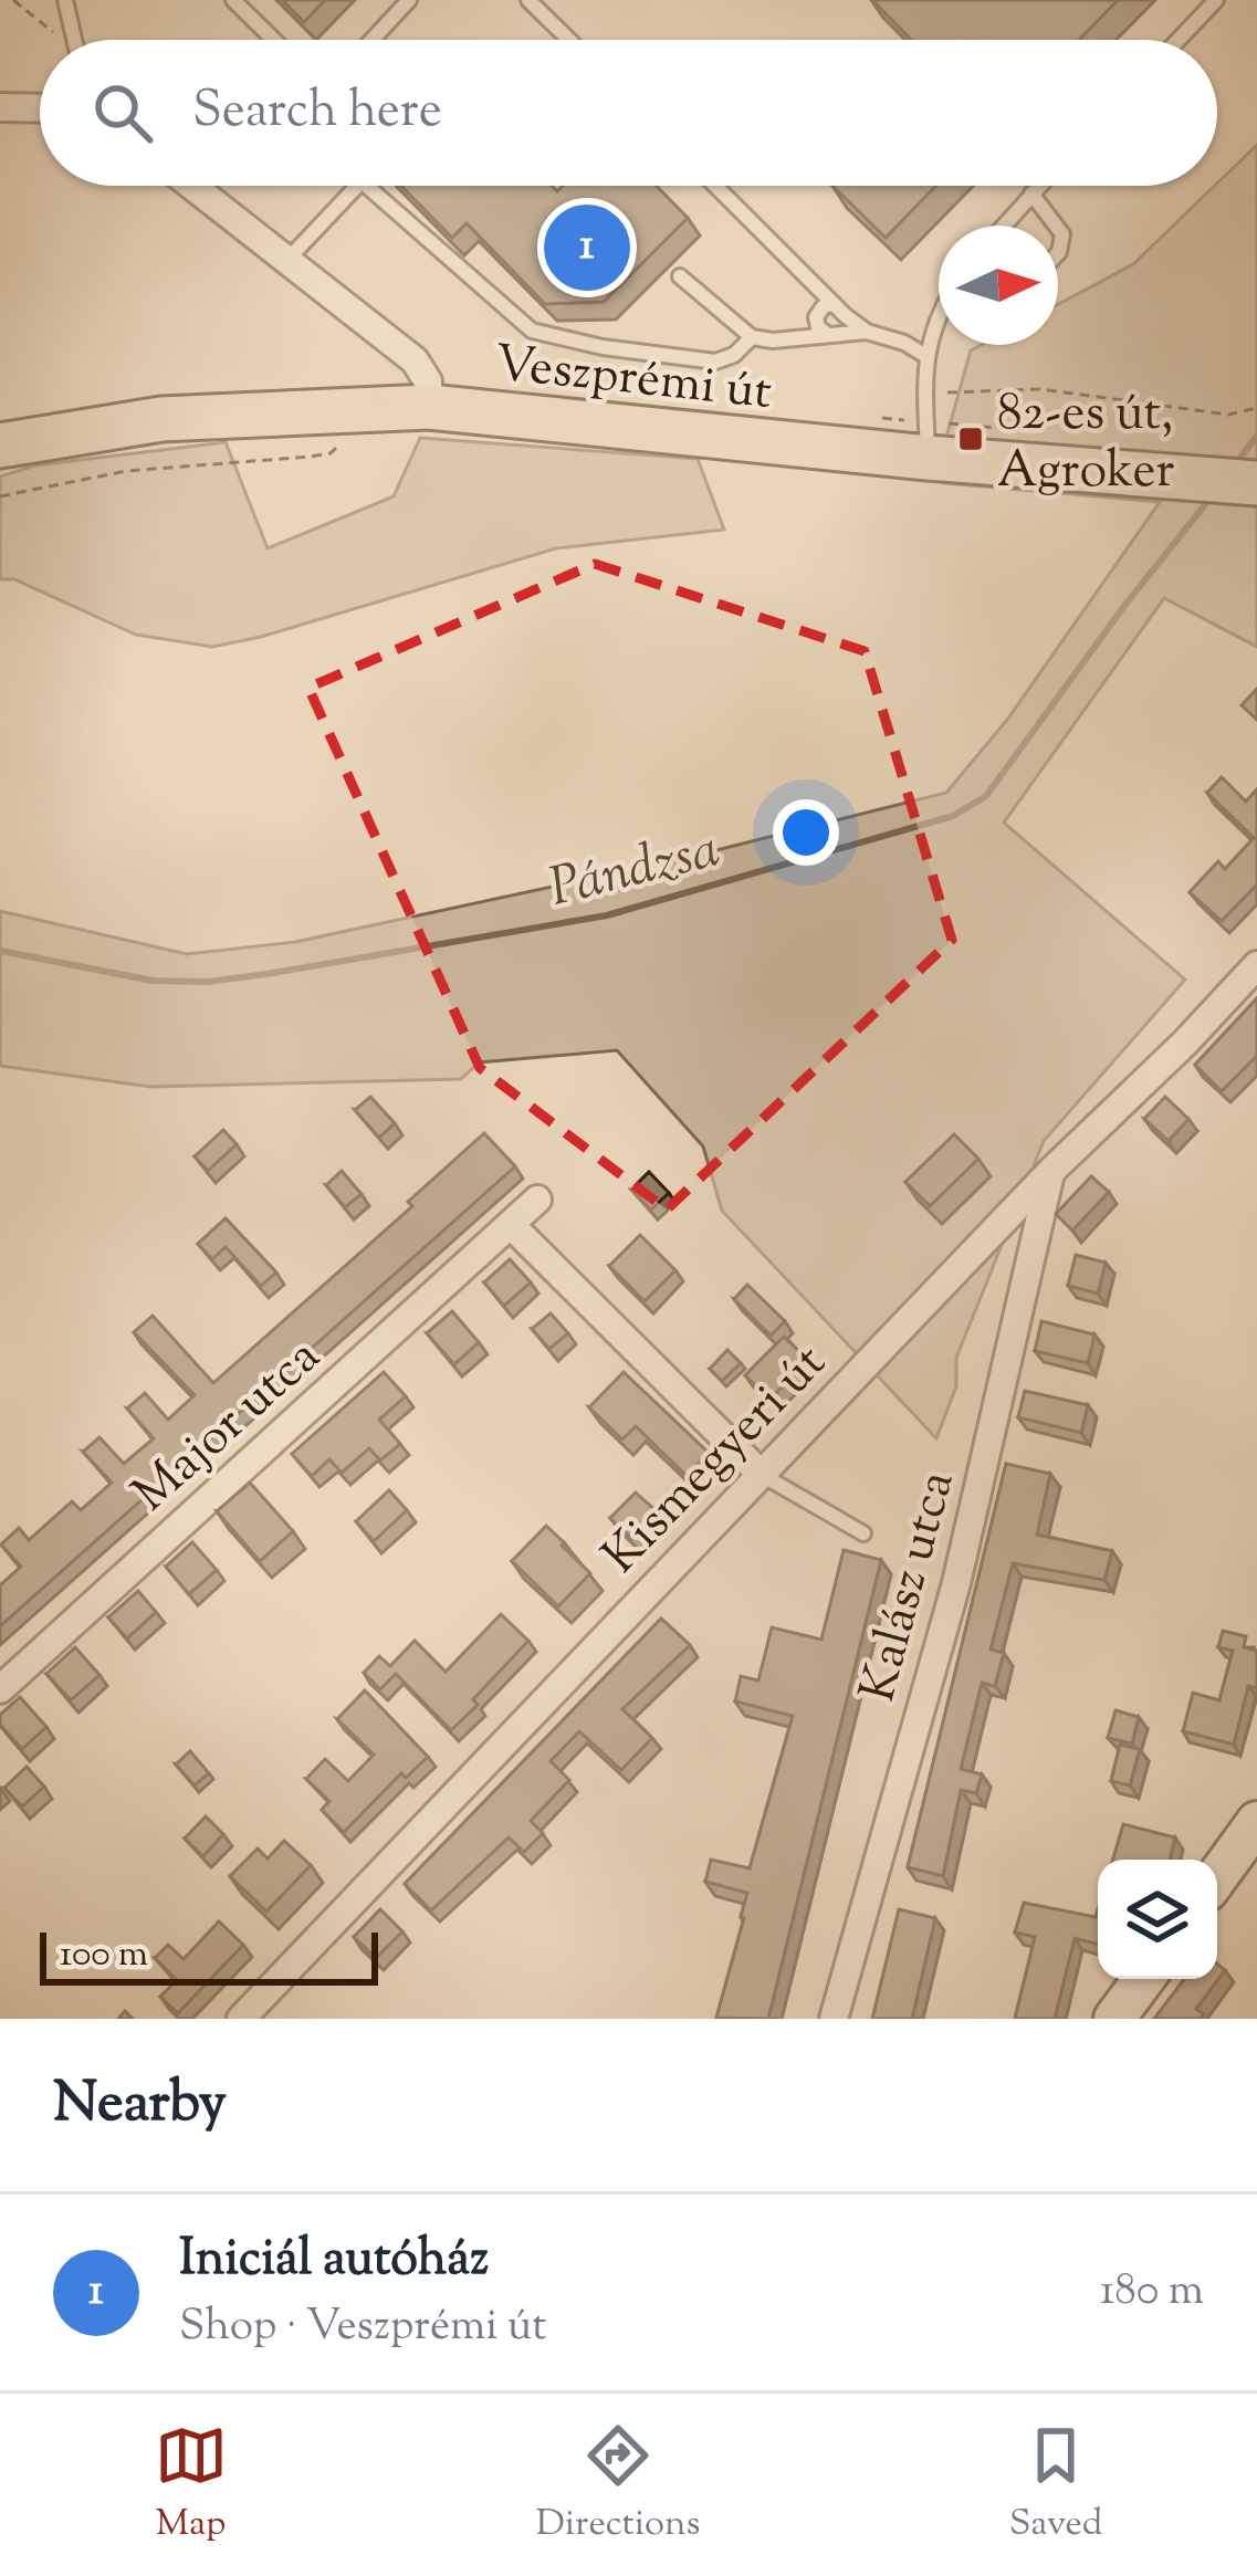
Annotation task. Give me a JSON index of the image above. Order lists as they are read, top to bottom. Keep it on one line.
{"streets":{"main road":["Veszprémi út"],"street":["Major utca","Kismegyeri út","Kalász utca"]},"crossings":[["Kismegyeri út","Kalász utca"]],"water":["Pándzsa"],"places":{"transit":["82-es út, Agroker"]},"scale_bar":"100 m","north":"right","page":{"search":"Search here","pins":"1","scale":"100 m","heading":"Nearby","list":[{"mark":"1","name":"Iniciál autóház","note":"Shop · Veszprémi út","value":"180 m"}],"nav":["Map","Directions","Saved"]}}
